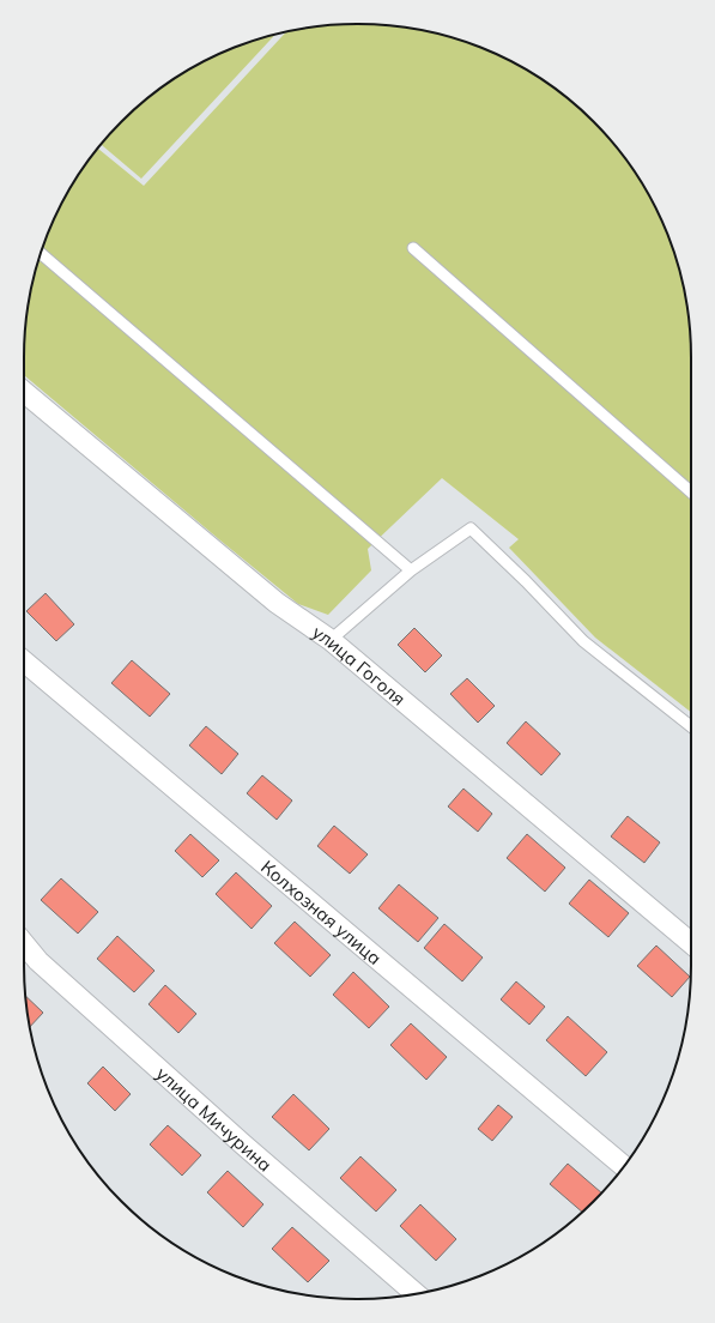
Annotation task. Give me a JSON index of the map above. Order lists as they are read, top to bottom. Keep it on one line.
{"streets":{"street":["улица Гоголя","Колхозная улица","улица Мичурина"]}}
